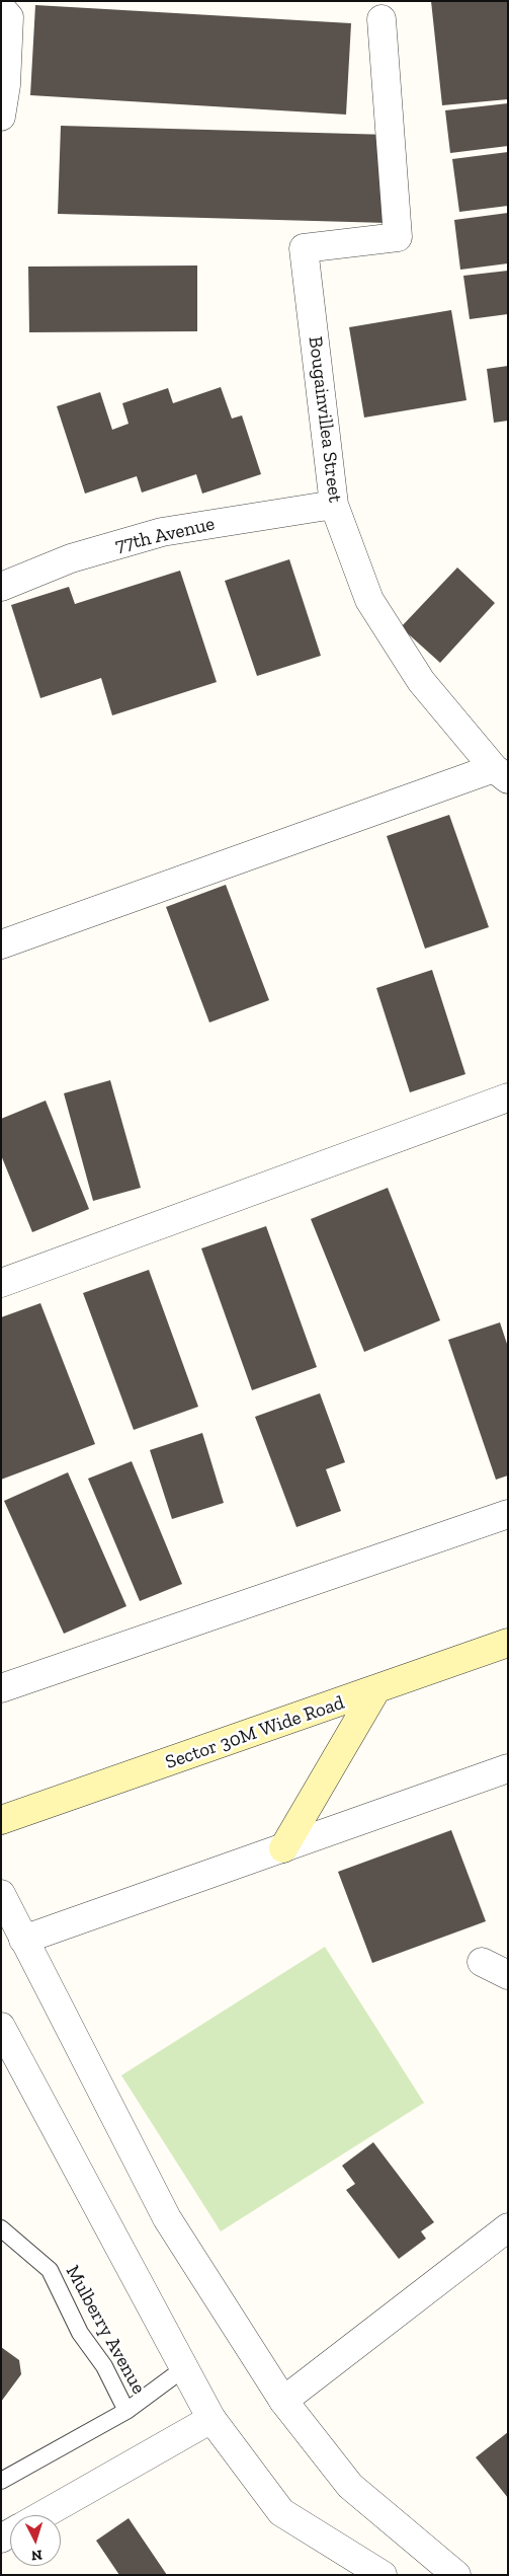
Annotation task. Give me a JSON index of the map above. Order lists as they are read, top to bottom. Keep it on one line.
{"streets":{"main road":["Sector 30M Wide Road"],"street":["Bougainvillea Street","77th Avenue"],"lane":["Mulberry Avenue"]},"crossings":[["Bougainvillea Street","77th Avenue"]],"north":"bottom"}
